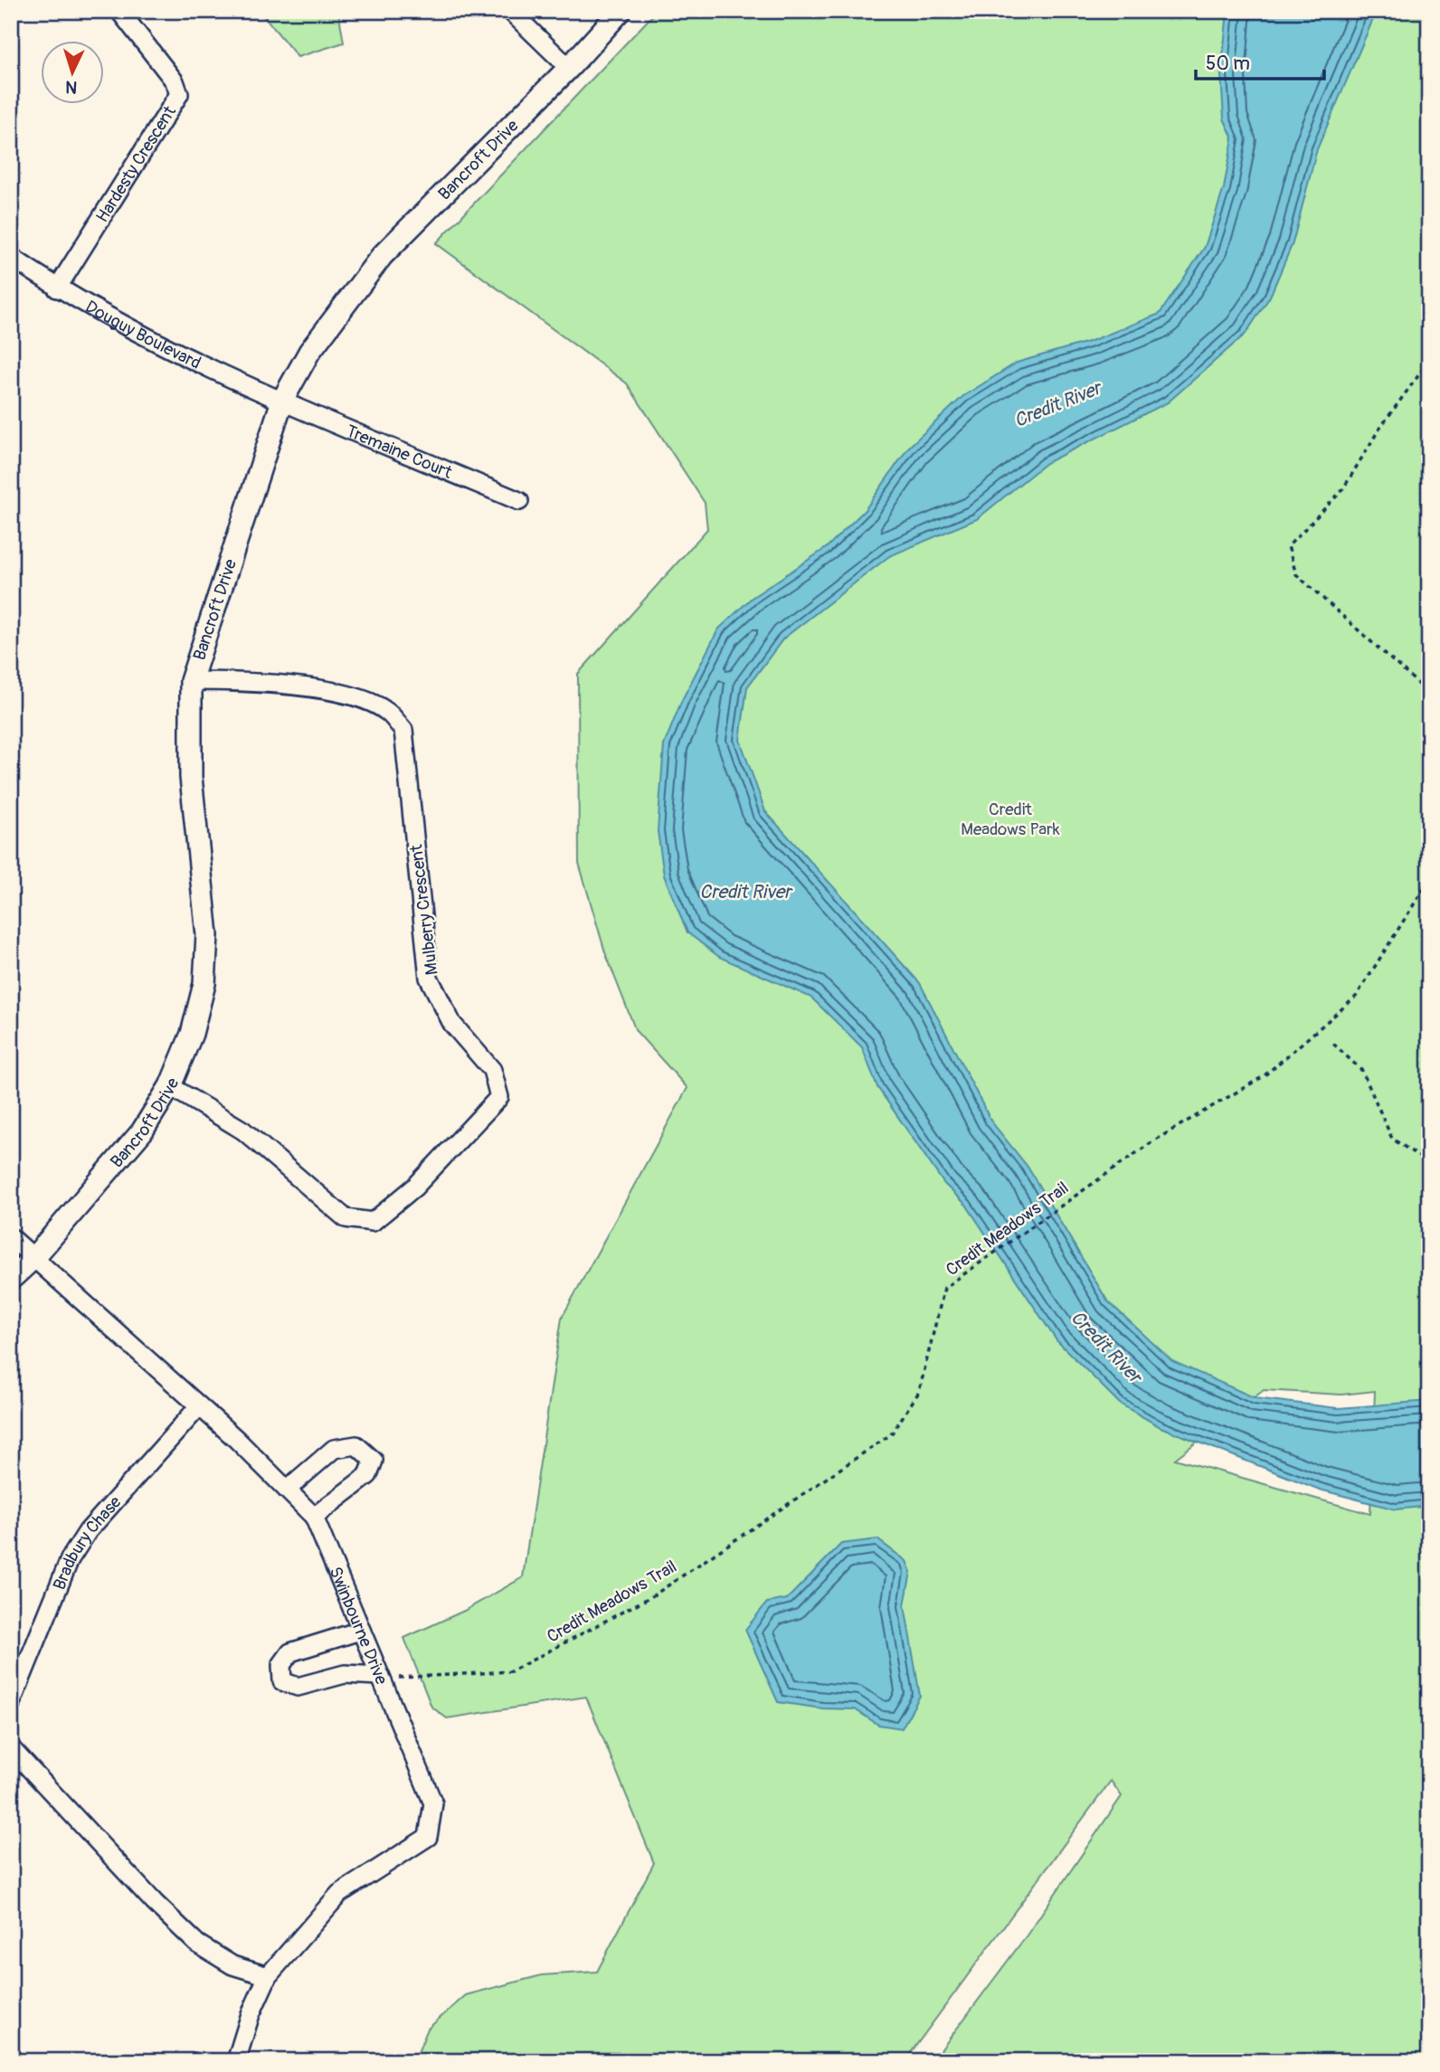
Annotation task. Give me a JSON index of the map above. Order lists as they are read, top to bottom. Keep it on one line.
{"streets":{"street":["Bancroft Drive","Hardesty Crescent","Douguy Boulevard","Tremaine Court","Mulberry Crescent","Bradbury Chase","Swinbourne Drive"],"path":["Credit Meadows Trail"]},"crossings":[["Bancroft Drive","Douguy Boulevard"],["Bancroft Drive","Tremaine Court"],["Bancroft Drive","Mulberry Crescent"],["Bancroft Drive","Swinbourne Drive"],["Hardesty Crescent","Douguy Boulevard"],["Douguy Boulevard","Tremaine Court"],["Credit Meadows Trail","Swinbourne Drive"],["Bradbury Chase","Swinbourne Drive"]],"water":["Credit River"],"parks":["Credit Meadows Park"],"scale_bar":"50 m","north":"bottom"}
